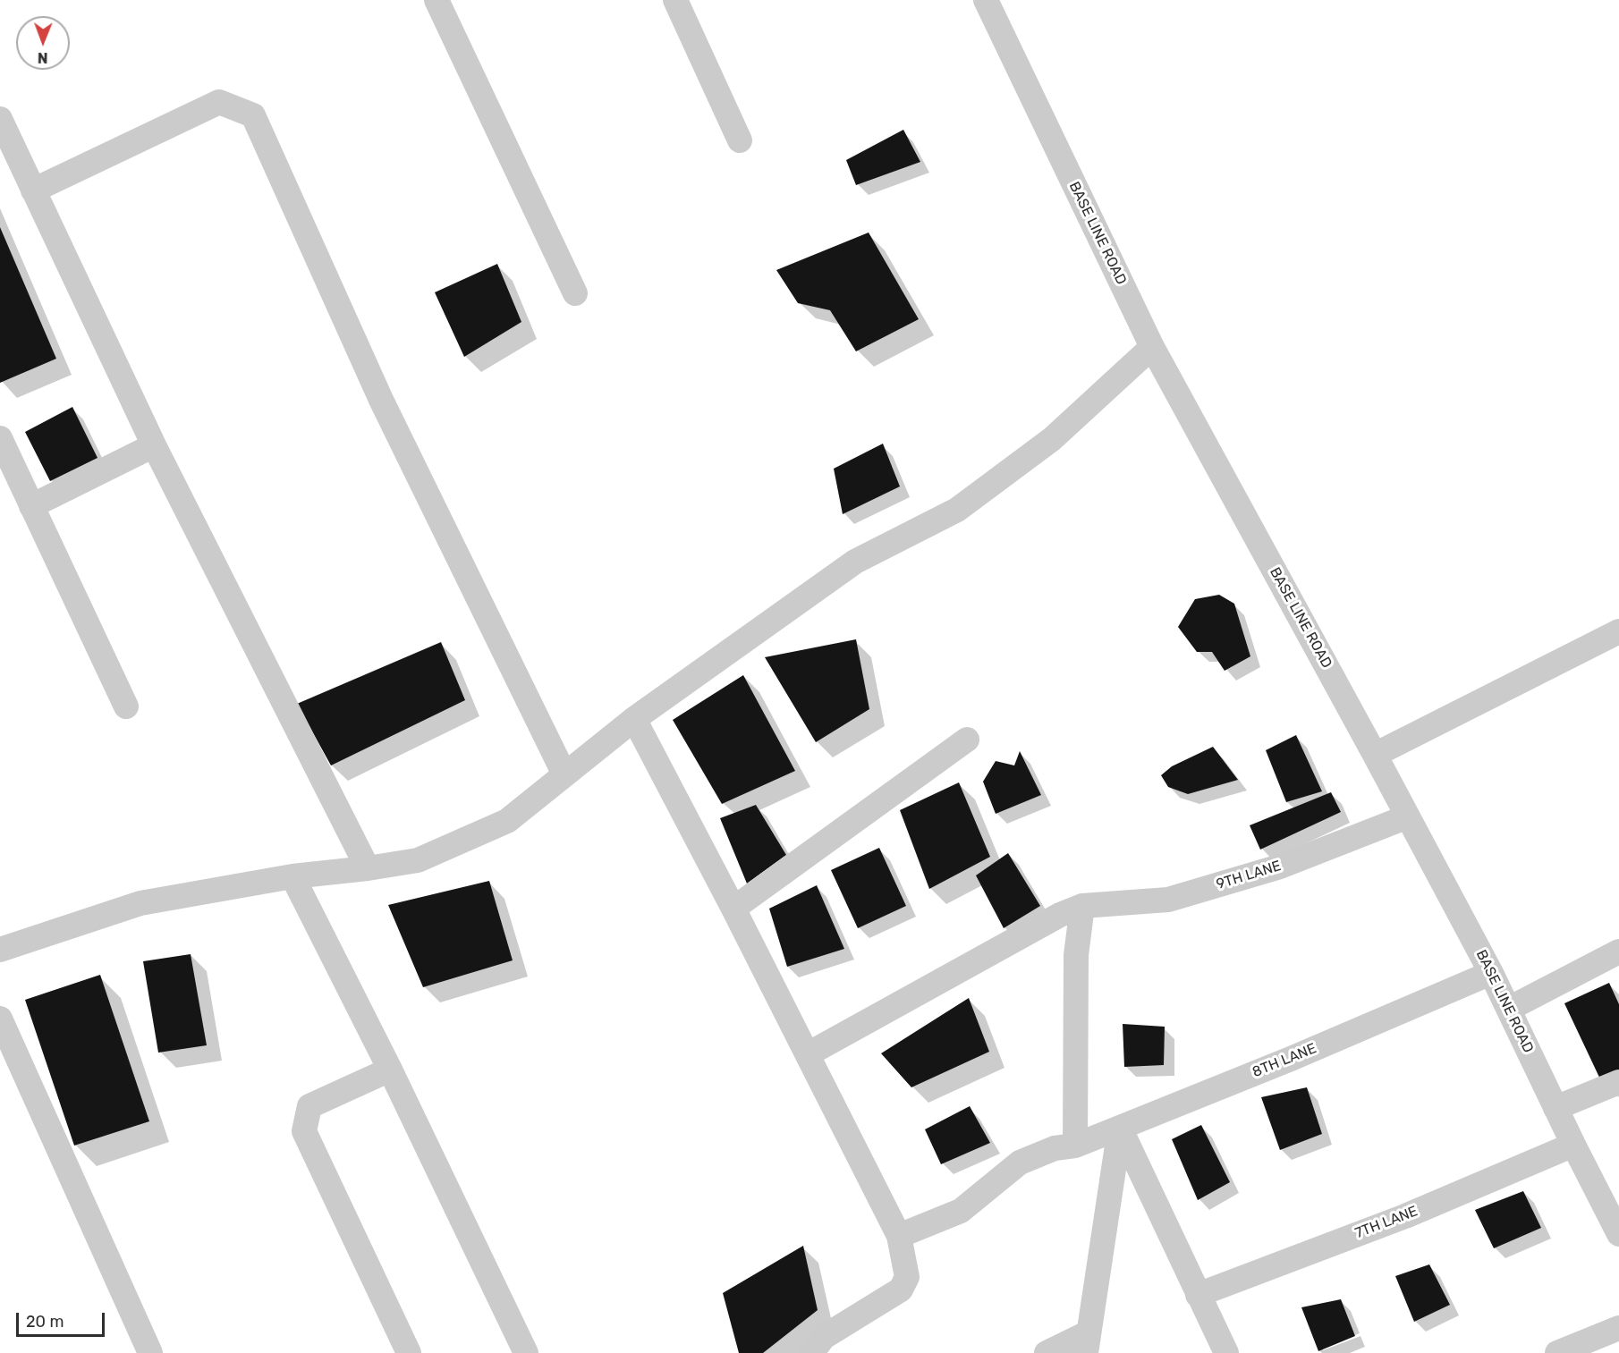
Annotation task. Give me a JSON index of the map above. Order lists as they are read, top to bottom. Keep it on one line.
{"streets":{"street":["BASE LINE ROAD","9TH LANE","8TH LANE","7TH LANE"]},"crossings":[["BASE LINE ROAD","9TH LANE"],["BASE LINE ROAD","8TH LANE"],["BASE LINE ROAD","7TH LANE"]],"scale_bar":"20 m","north":"bottom"}
